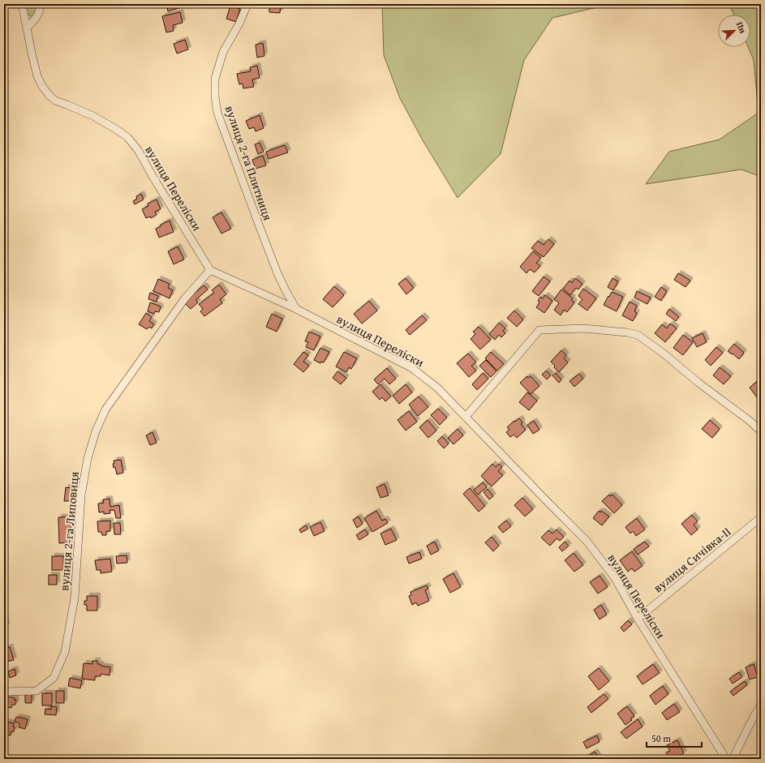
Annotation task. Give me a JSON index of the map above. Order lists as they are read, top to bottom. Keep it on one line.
{"streets":{"street":["вулиця 2-га Плитниця","вулиця Переліски","вулиця 2-га Липовиця","вулиця Сичівка-II"]},"crossings":[["вулиця 2-га Плитниця","вулиця Переліски"],["вулиця Переліски","вулиця 2-га Липовиця"],["вулиця Переліски","вулиця Сичівка-II"]],"scale_bar":"50 m","north":"top right"}
